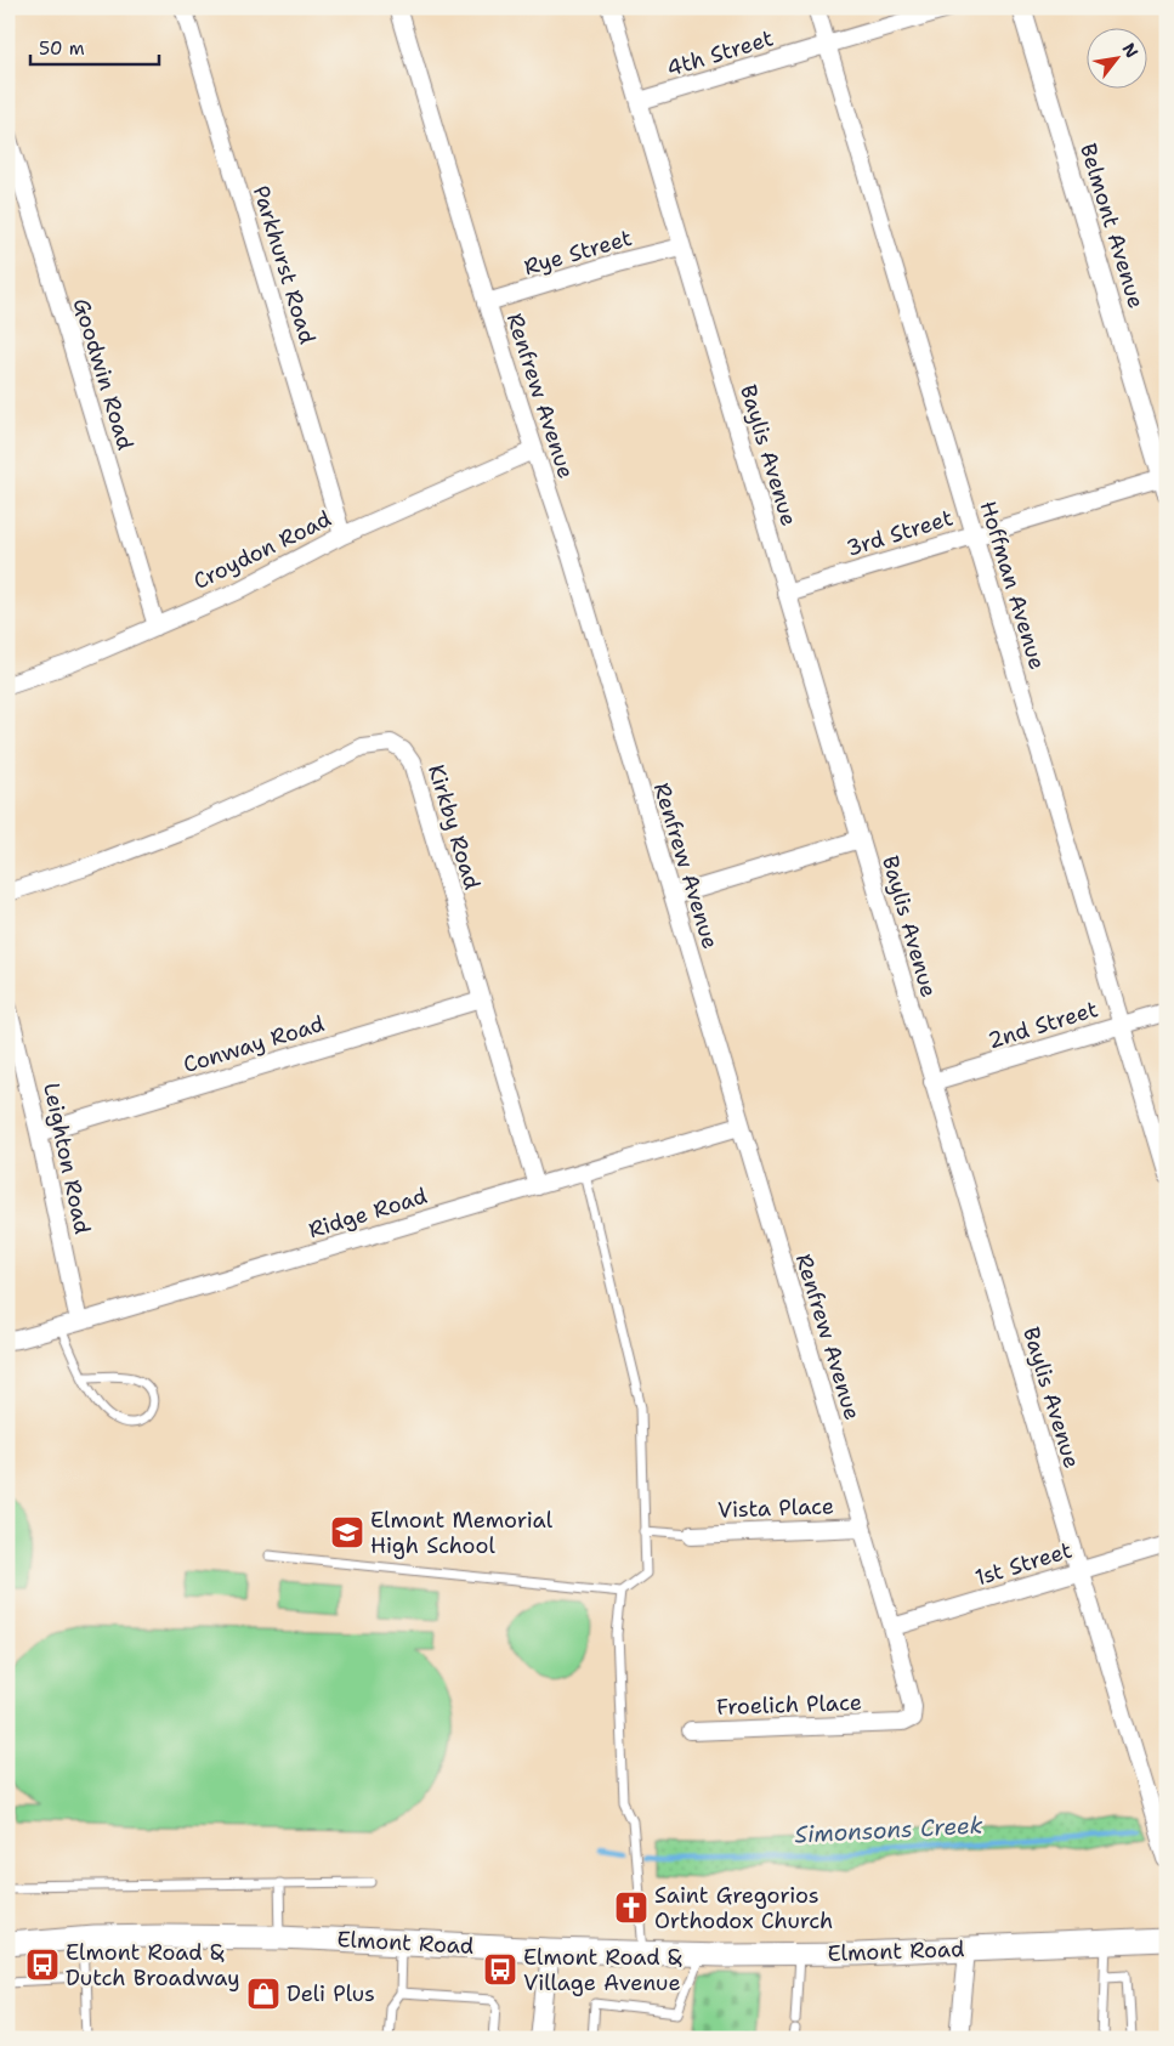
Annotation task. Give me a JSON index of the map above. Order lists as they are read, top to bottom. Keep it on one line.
{"streets":{"main road":["Elmont Road"],"street":["4th Street","Belmont Avenue","Rye Street","Parkhurst Road","Goodwin Road","Renfrew Avenue","Baylis Avenue","3rd Street","Croydon Road","Hoffman Avenue","Kirkby Road","2nd Street","Conway Road","Leighton Road","Ridge Road","Vista Place","1st Street","Froelich Place"]},"crossings":[["4th Street","Baylis Avenue"],["4th Street","Hoffman Avenue"],["Belmont Avenue","3rd Street"],["Rye Street","Renfrew Avenue"],["Rye Street","Baylis Avenue"],["Parkhurst Road","Croydon Road"],["Goodwin Road","Croydon Road"],["Renfrew Avenue","Croydon Road"],["Renfrew Avenue","Ridge Road"],["Renfrew Avenue","Vista Place"],["Renfrew Avenue","1st Street"],["Renfrew Avenue","Froelich Place"],["Baylis Avenue","3rd Street"],["Baylis Avenue","2nd Street"],["Baylis Avenue","1st Street"],["3rd Street","Hoffman Avenue"],["Hoffman Avenue","2nd Street"],["Kirkby Road","Conway Road"],["Kirkby Road","Ridge Road"],["Conway Road","Leighton Road"],["Leighton Road","Ridge Road"]],"water":["Simonsons Creek"],"places":{"school or university":["Elmont Memorial High School"],"church":["Saint Gregorios Orthodox Church"],"bus stop":["Elmont Road & Dutch Broadway","Elmont Road & Village Avenue"],"shop":["Deli Plus"]},"scale_bar":"50 m","north":"top right"}
